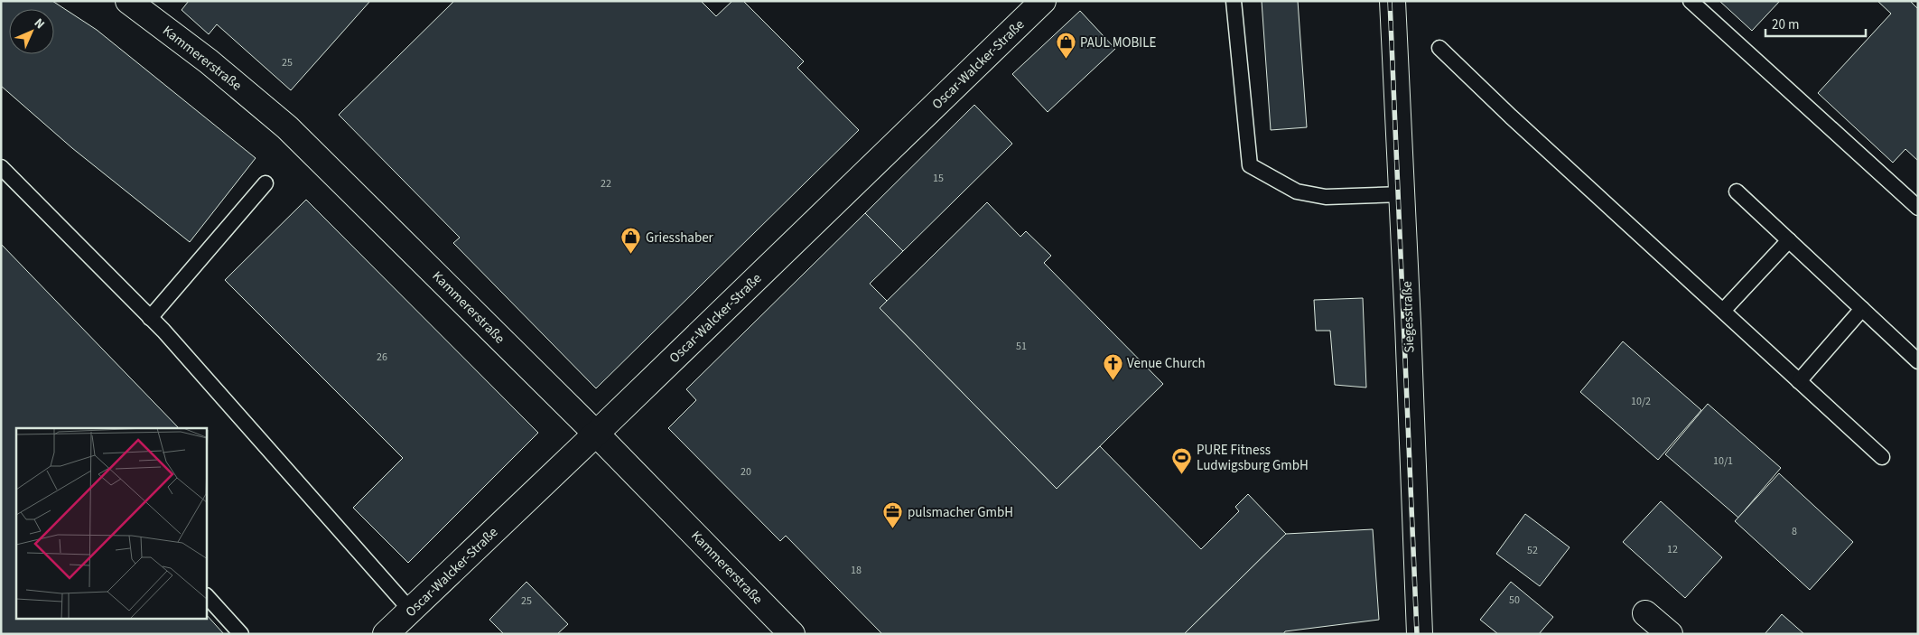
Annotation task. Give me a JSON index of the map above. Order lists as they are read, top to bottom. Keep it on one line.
{"streets":{"street":["Kammererstraße","Oscar-Walcker-Straße","Siegesstraße"]},"crossings":[["Kammererstraße","Oscar-Walcker-Straße"]],"places":{"shop":["PAUL MOBILE","Griesshaber"],"church":["Venue Church"],"sports":["PURE Fitness Ludwigsburg GmbH"],"office":["pulsmacher GmbH"]},"house_numbers":["25","15","22","51","26","10/2","10/1","20","8","12","52","18","50","25"],"scale_bar":"20 m","north":"top right"}
